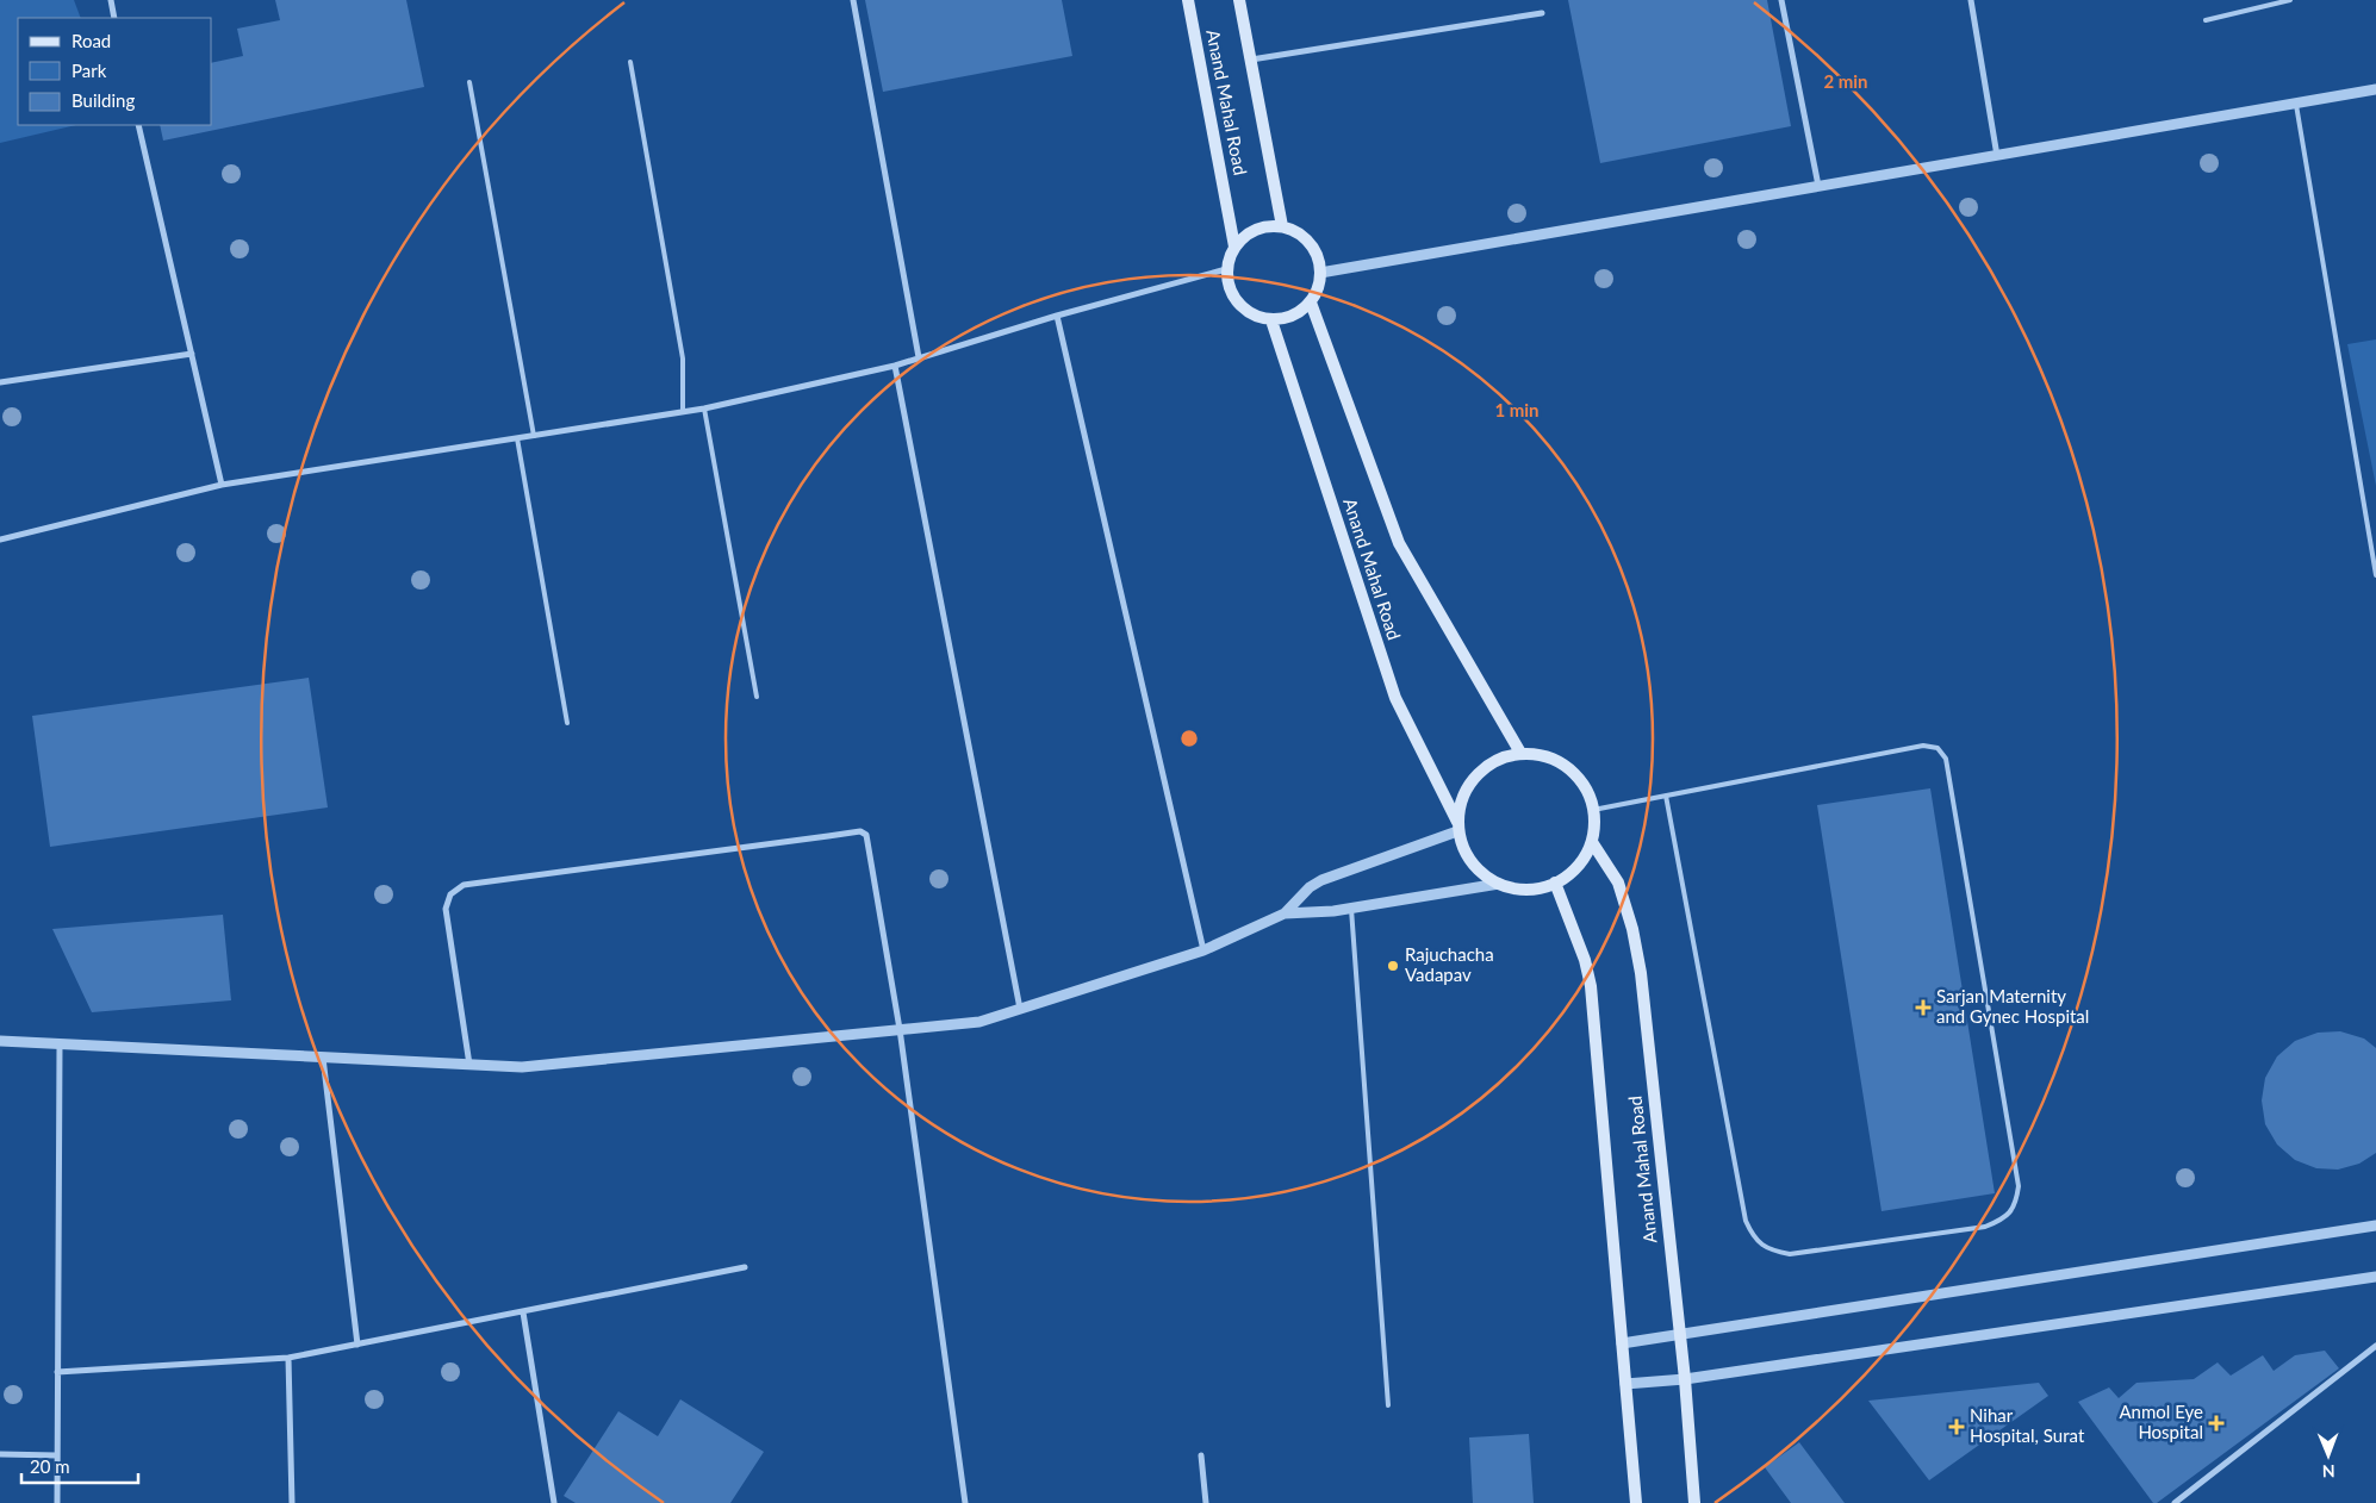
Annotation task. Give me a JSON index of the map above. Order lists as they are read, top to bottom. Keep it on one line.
{"streets":{"main road":["Anand Mahal Road"]},"places":{"other":["Rajuchacha Vadapav"],"health":["Sarjan Maternity and Gynec Hospital","Anmol Eye Hospital","Nihar Hospital, Surat"]},"legend":["Road","Park","Building"],"scale_bar":"20 m","north":"bottom","rings":["2 min","1 min"]}
